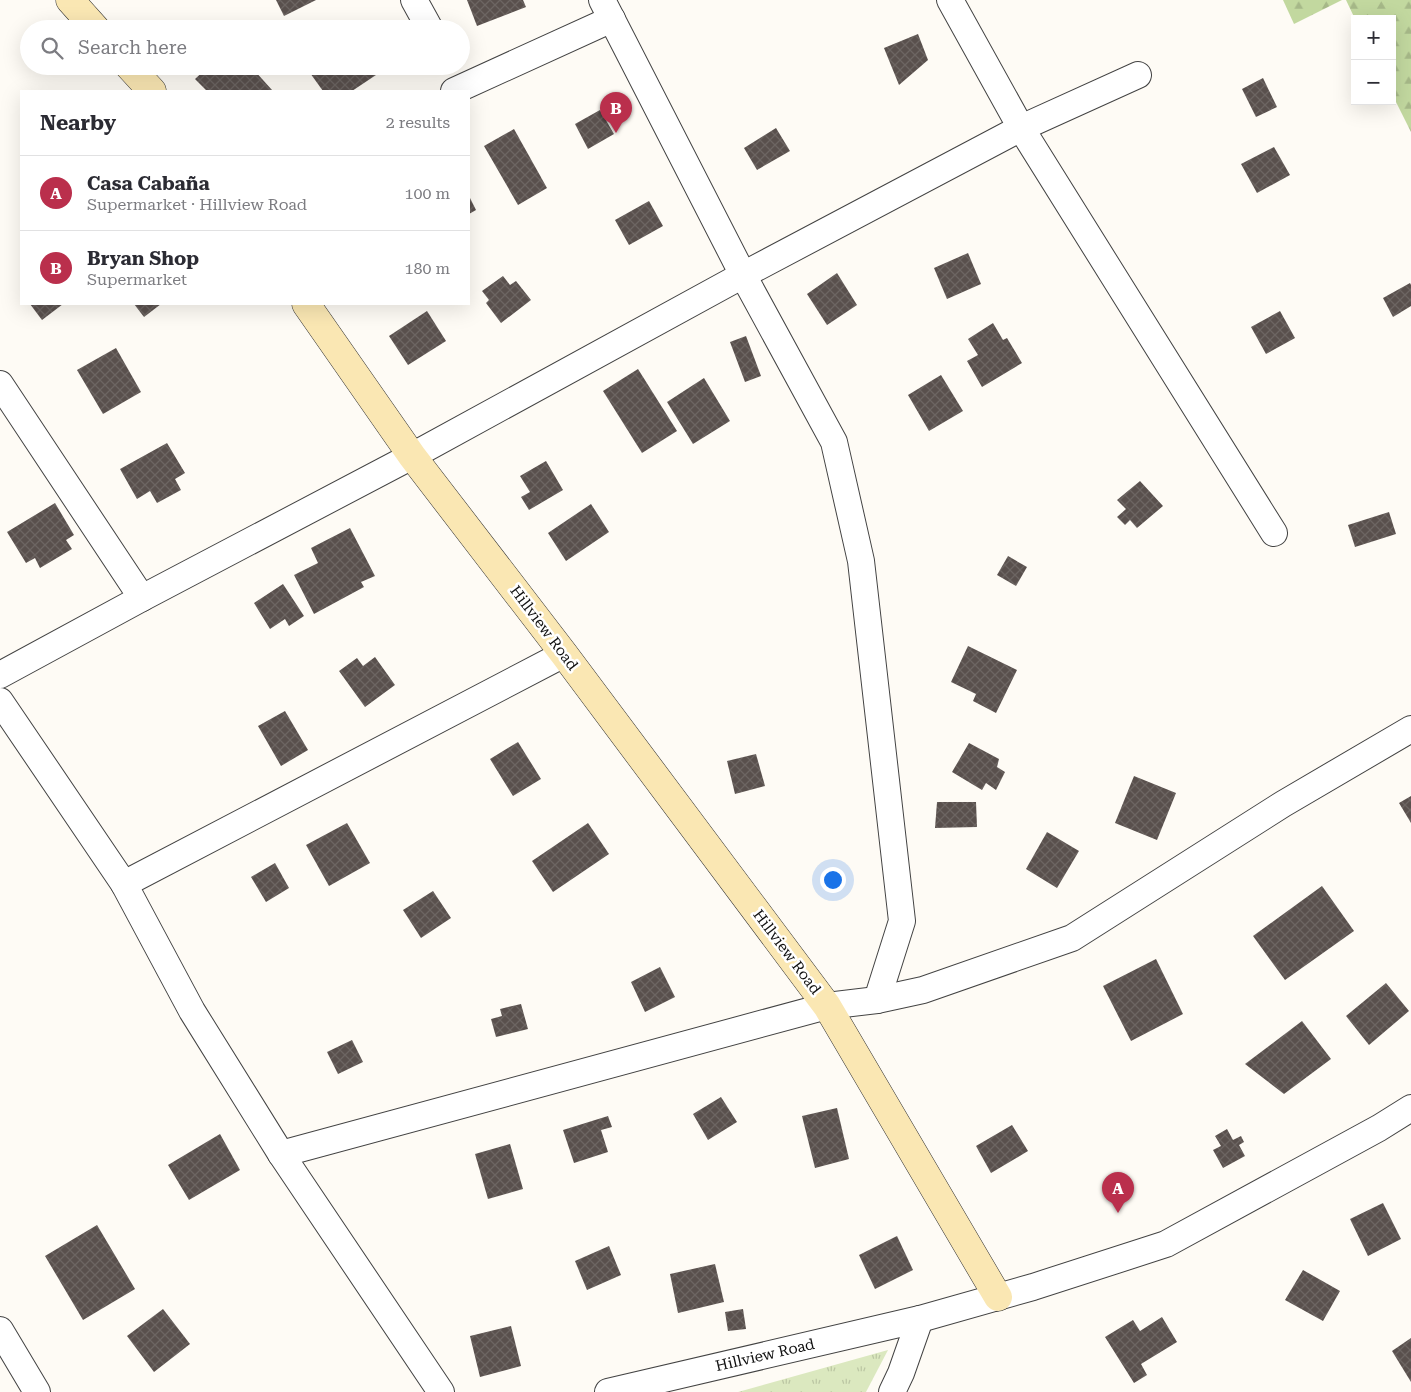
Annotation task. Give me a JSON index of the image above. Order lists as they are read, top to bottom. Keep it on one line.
{"streets":{"street":["Hillview Road"]},"page":{"map_buttons":["+","−"],"search":"Search here","heading":["Nearby","2 results"],"pins":["B","A"],"list":[{"mark":"A","name":"Casa Cabaña","note":"Supermarket · Hillview Road","value":"100 m"},{"mark":"B","name":"Bryan Shop","note":"Supermarket","value":"180 m"}]}}
